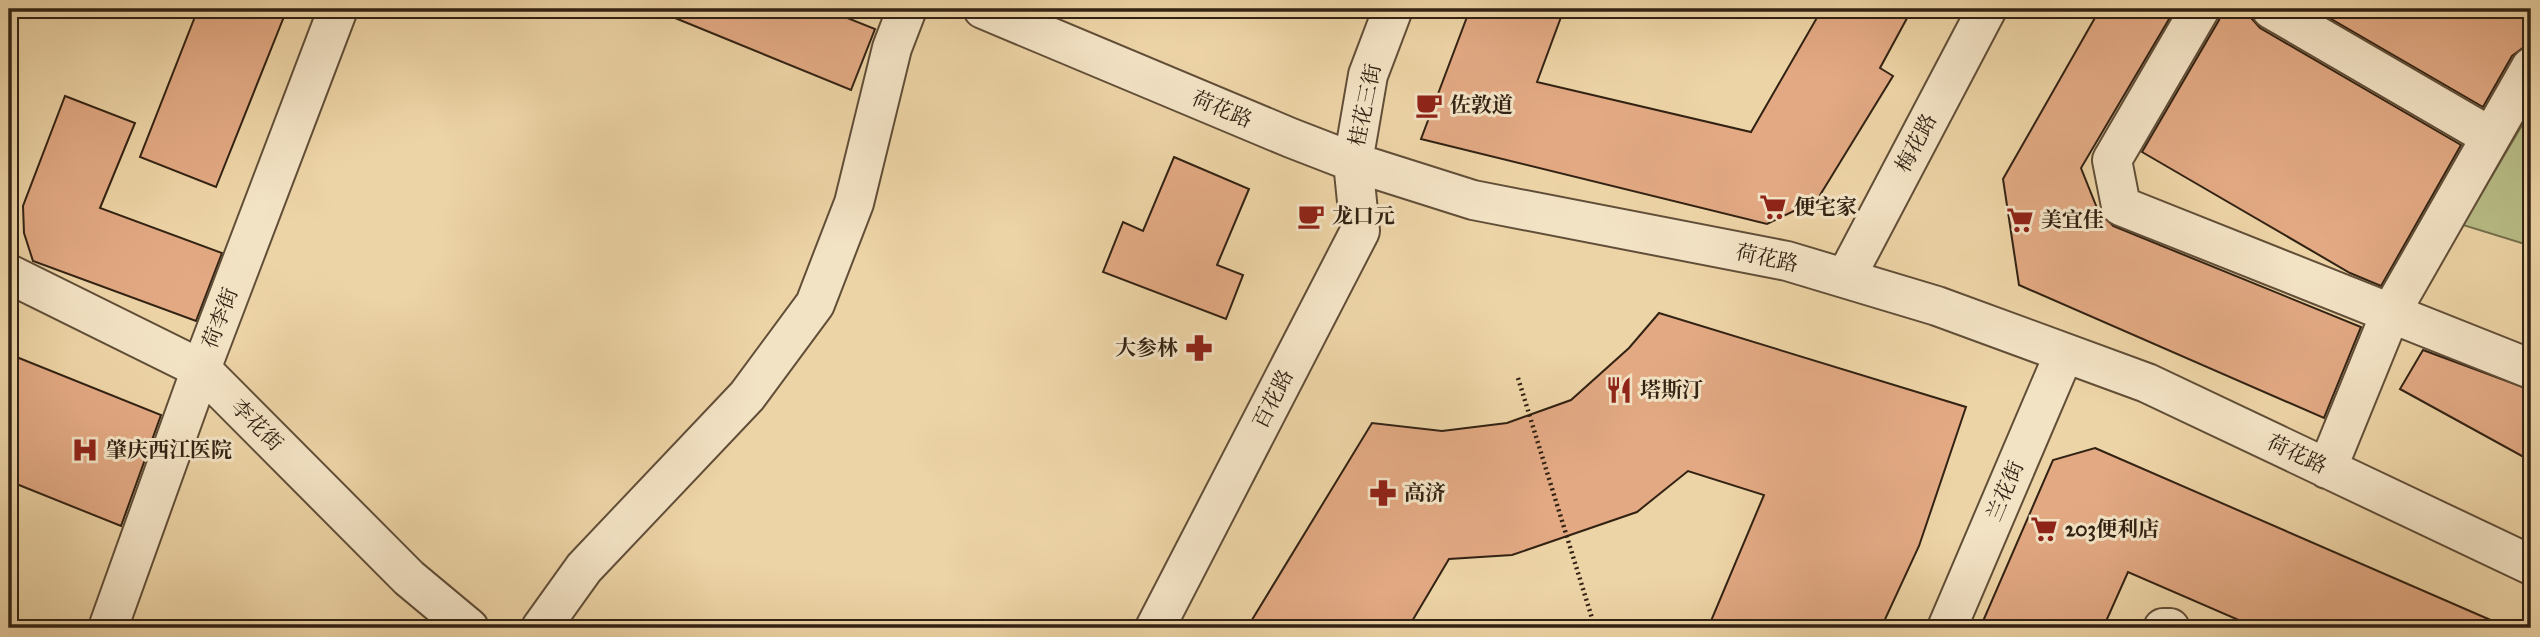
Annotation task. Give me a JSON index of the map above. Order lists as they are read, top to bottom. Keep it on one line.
{"streets":{"street":["桂花三街","荷花路","梅花路","荷李街","百花路","李花街","兰花街"]},"crossings":[["桂花三街","荷花路"],["桂花三街","百花路"],["荷花路","梅花路"],["荷花路","百花路"],["荷花路","兰花街"],["荷李街","李花街"]],"places":{"cafe":["佐敦道","龙口元"],"supermarket":["便宅家","美宜佳","203便利店"],"pharmacy":["大参林","高济"],"restaurant":["塔斯汀"],"hospital":["肇庆西江医院"]}}
